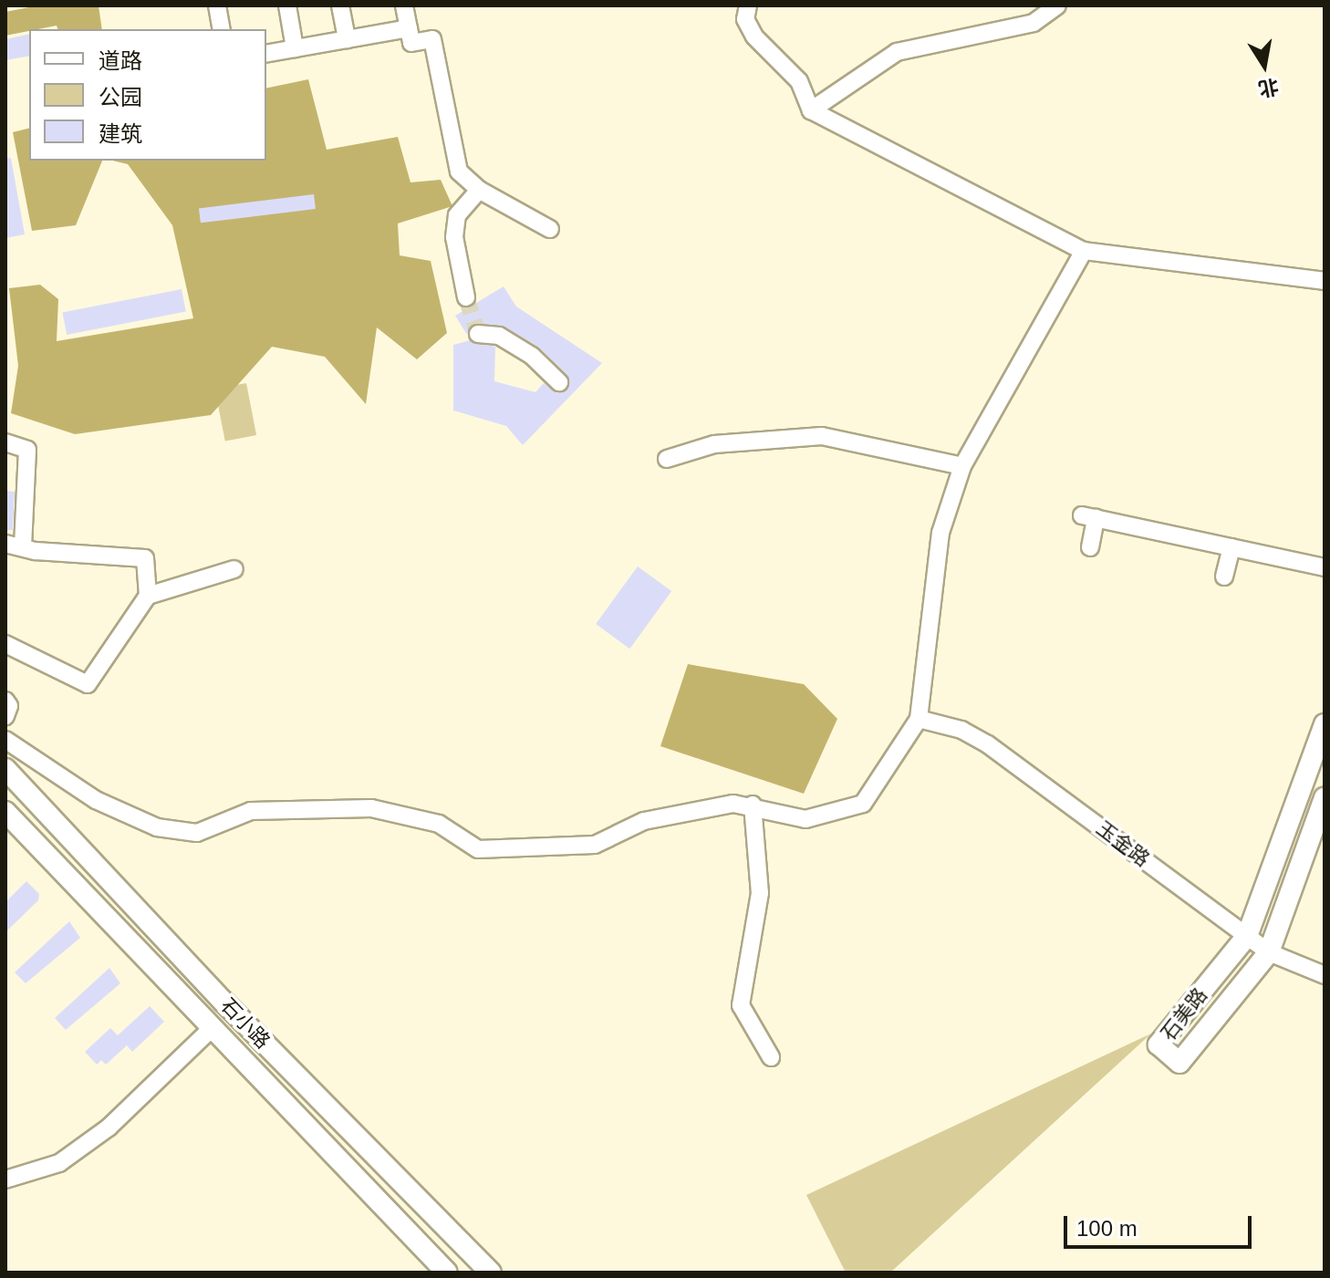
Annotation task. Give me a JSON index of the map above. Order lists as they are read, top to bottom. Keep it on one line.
{"streets":{"main road":["石美路","石小路"],"street":["玉金路"]},"crossings":[["玉金路","石美路"]],"legend":["道路","公园","建筑"],"scale_bar":"100 m","north":"bottom"}
